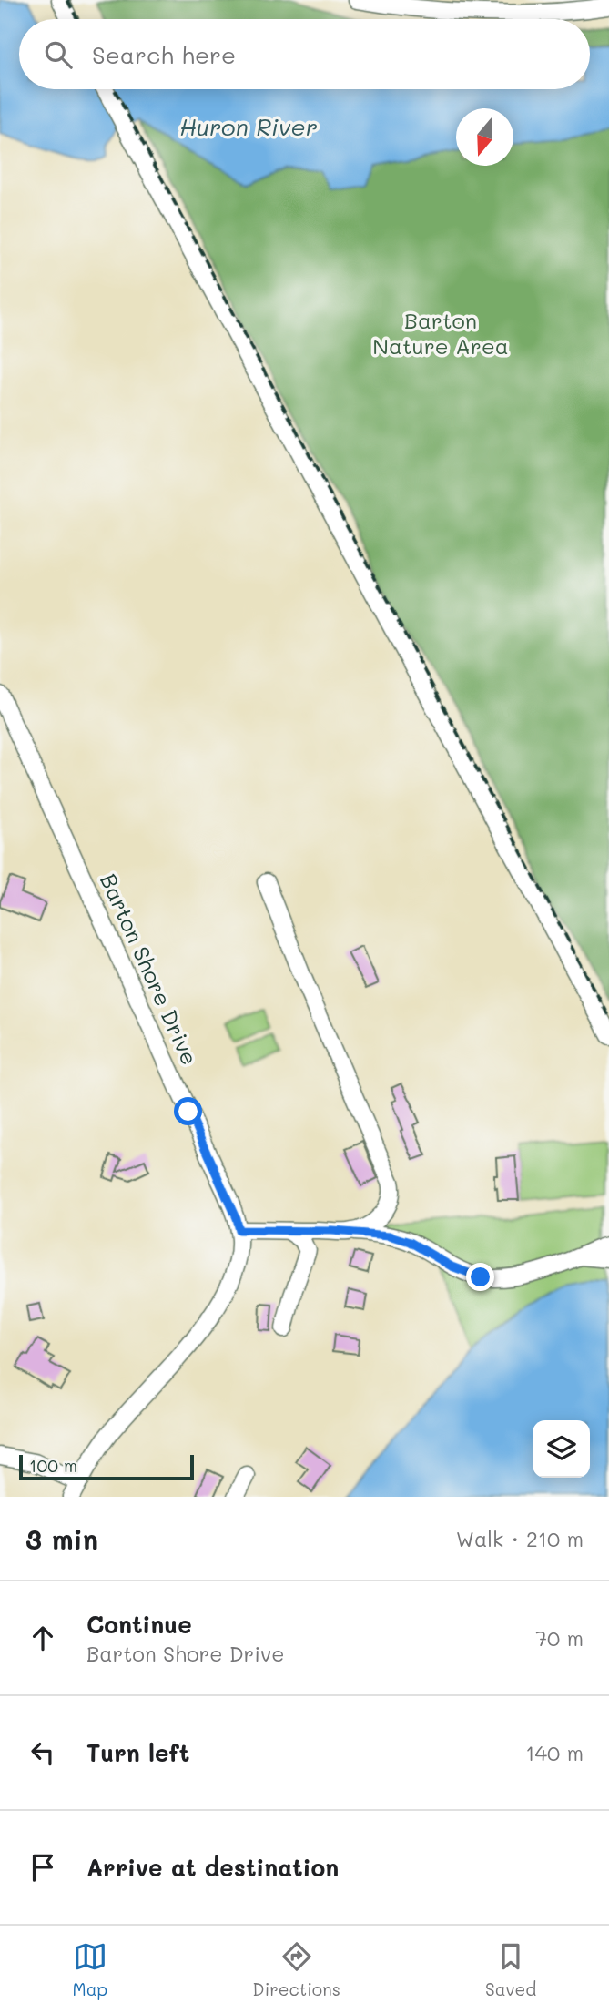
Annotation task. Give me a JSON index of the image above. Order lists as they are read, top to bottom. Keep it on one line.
{"streets":{"street":["Barton Shore Drive"]},"water":["Huron River"],"parks":["Barton Nature Area"],"scale_bar":"100 m","north":"bottom","page":{"search":"Search here","scale":"100 m","heading":["3 min","Walk · 210 m"],"list":[["Continue","Barton Shore Drive","70 m"],["Turn left","140 m"],"Arrive at destination"],"nav":["Map","Directions","Saved"]}}
